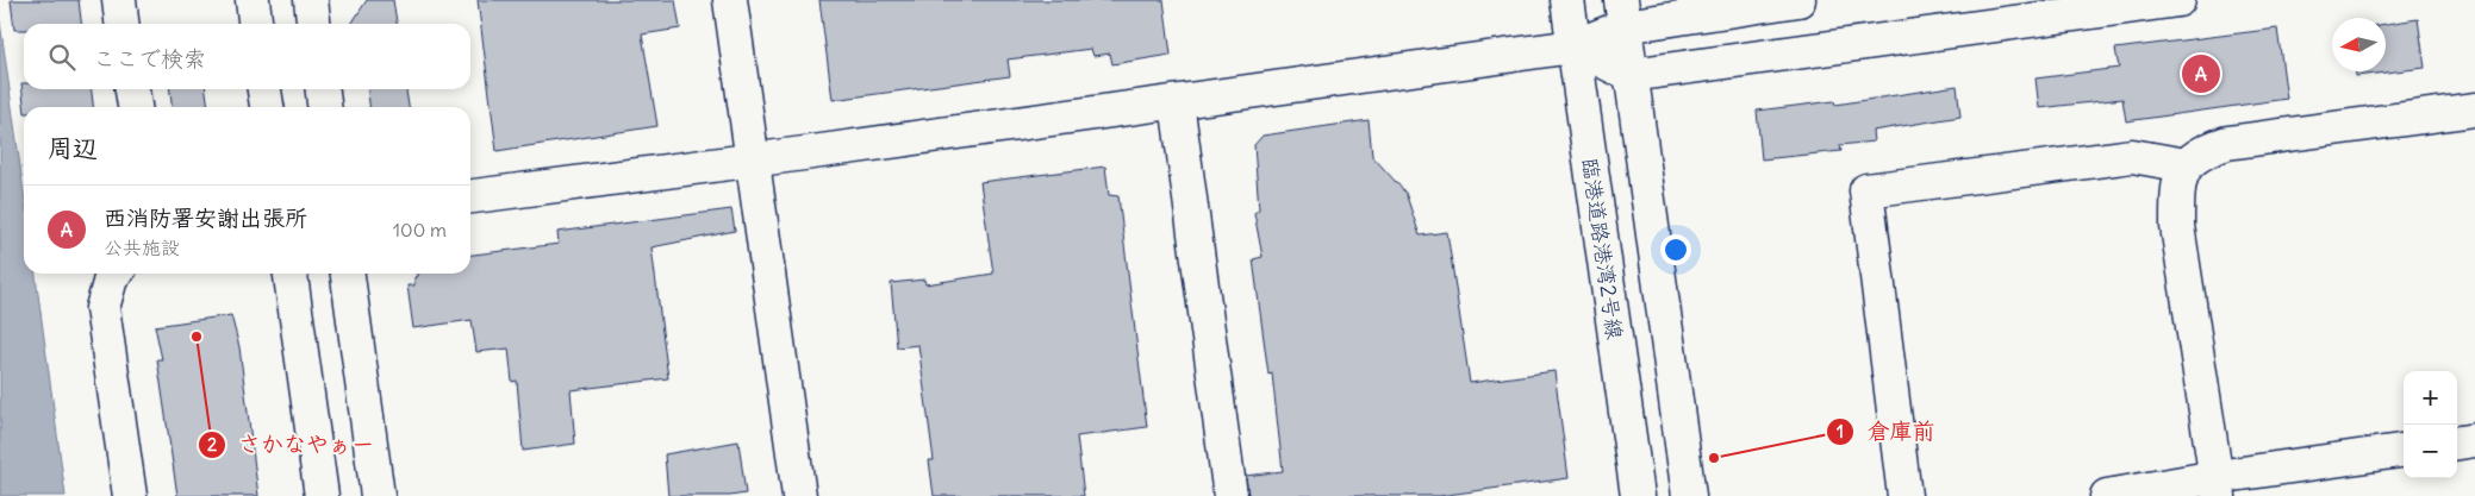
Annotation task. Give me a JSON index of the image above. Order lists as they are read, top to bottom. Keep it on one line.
{"streets":{"street":["臨港道路港湾2号線"]},"places":["さかなやぁー","倉庫前"],"north":"left","page":{"search":"ここで検索","pins":"A","heading":"周辺","list":[{"mark":"A","name":"西消防署安謝出張所","note":"公共施設","value":"100 m"}],"map_buttons":["+","−"]}}
